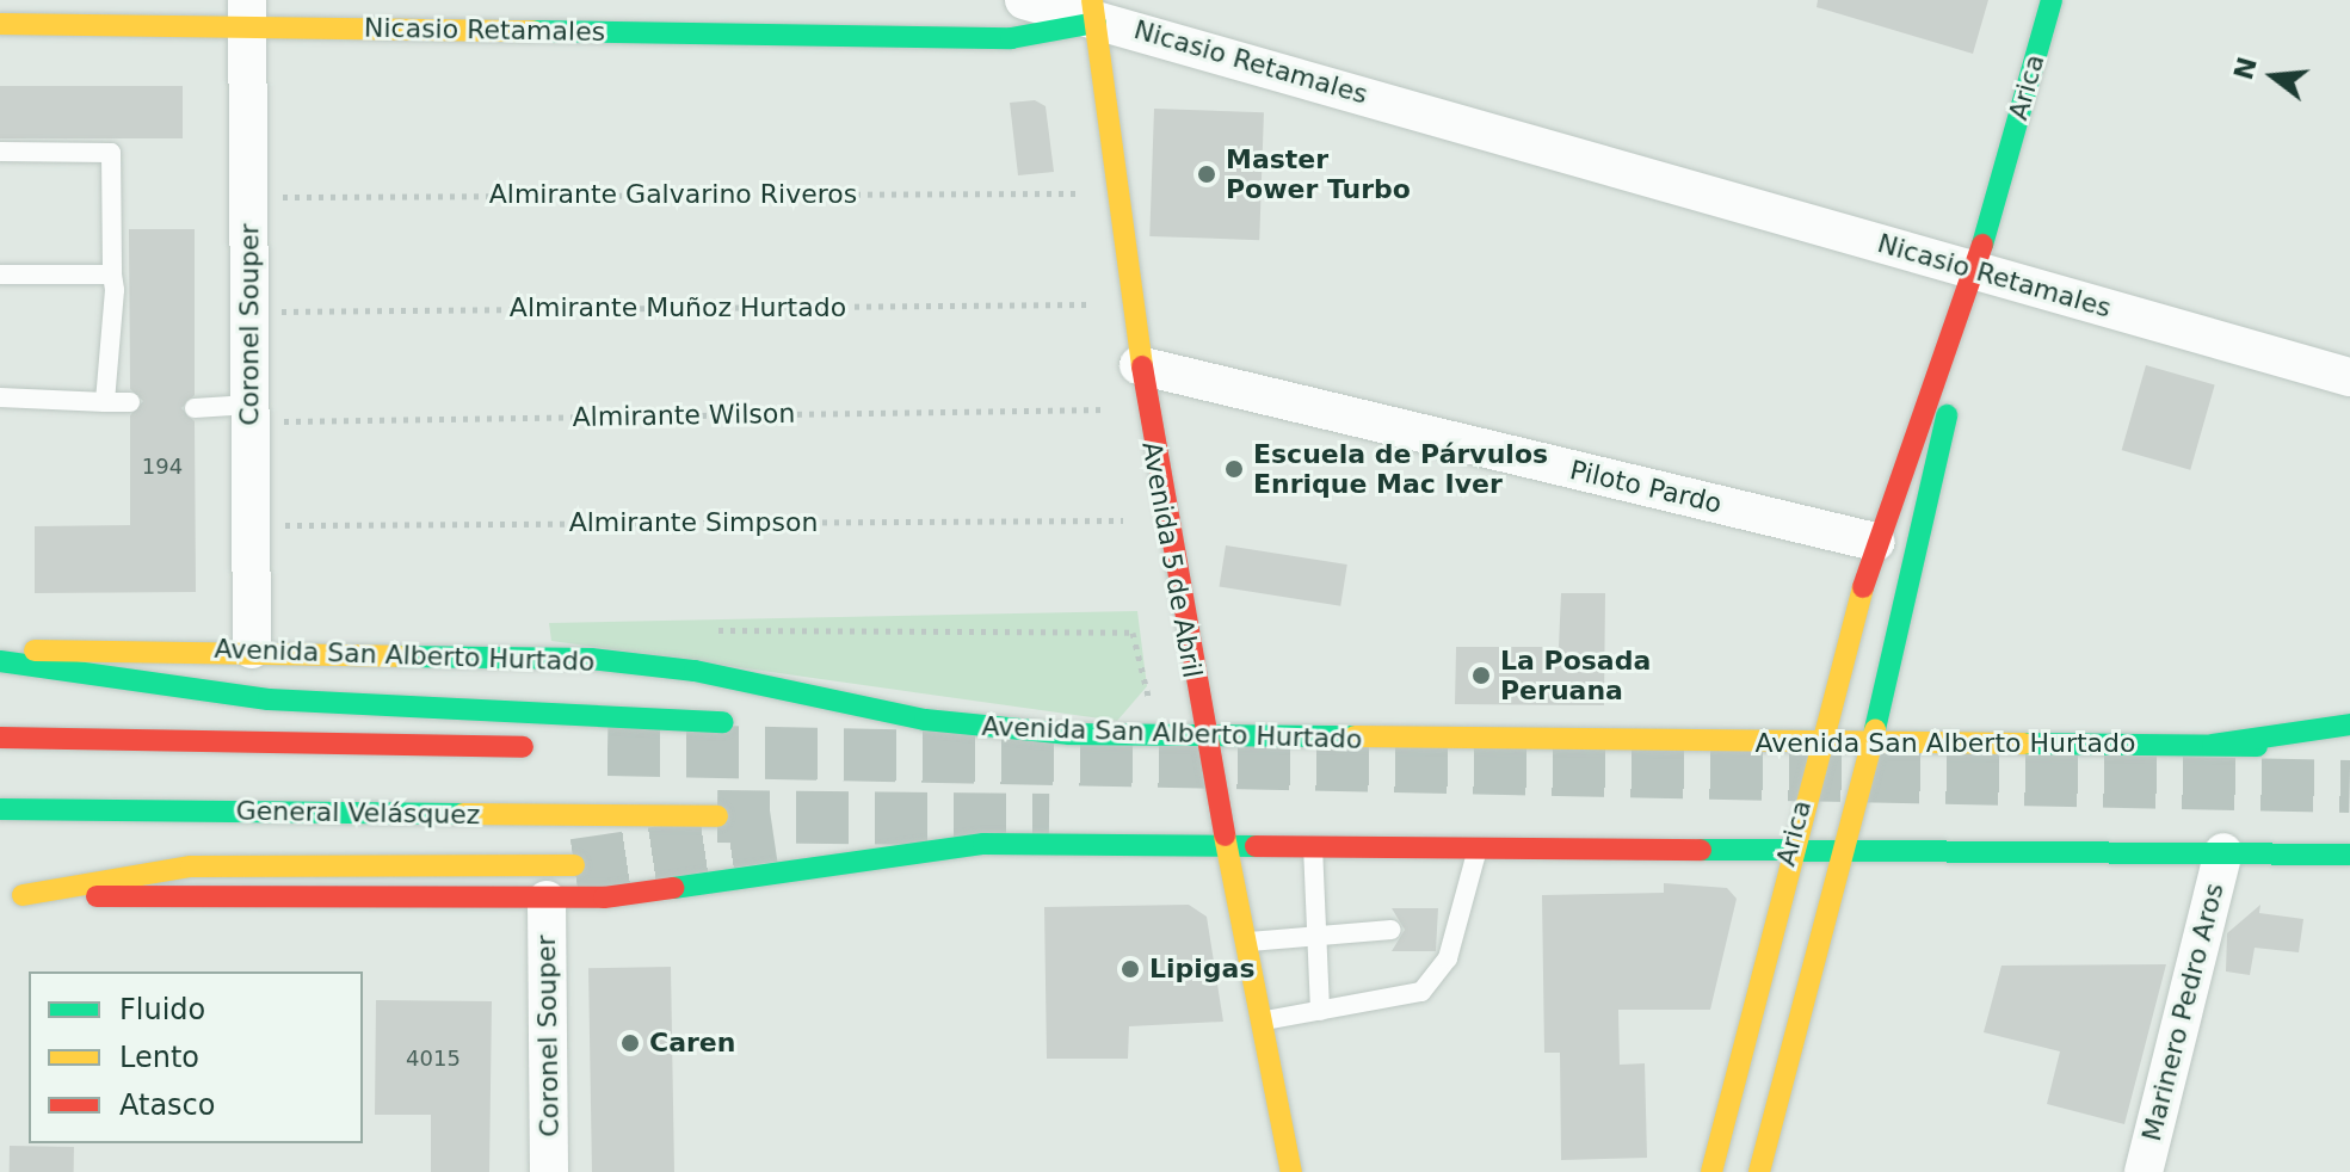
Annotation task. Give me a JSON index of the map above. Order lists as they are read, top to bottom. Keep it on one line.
{"streets":{"main road":["Nicasio Retamales","Arica","Avenida 5 de Abril","Avenida San Alberto Hurtado","General Velásquez"],"street":["Coronel Souper","Piloto Pardo","Marinero Pedro Aros"],"path":["Almirante Galvarino Riveros","Almirante Muñoz Hurtado","Almirante Wilson","Almirante Simpson"]},"crossings":[["Nicasio Retamales","Arica"],["Nicasio Retamales","Coronel Souper"],["Nicasio Retamales","Avenida 5 de Abril"],["Arica","Piloto Pardo"],["Arica","Avenida San Alberto Hurtado"],["Coronel Souper","Almirante Wilson"],["Coronel Souper","Avenida San Alberto Hurtado"],["Piloto Pardo","Avenida 5 de Abril"],["Avenida 5 de Abril","Avenida San Alberto Hurtado"]],"places":["Master Power Turbo","Escuela de Párvulos Enrique Mac Iver","La Posada Peruana","Lipigas","Caren"],"house_numbers":["194","4015"],"legend":["Fluido","Lento","Atasco"],"north":"left"}
